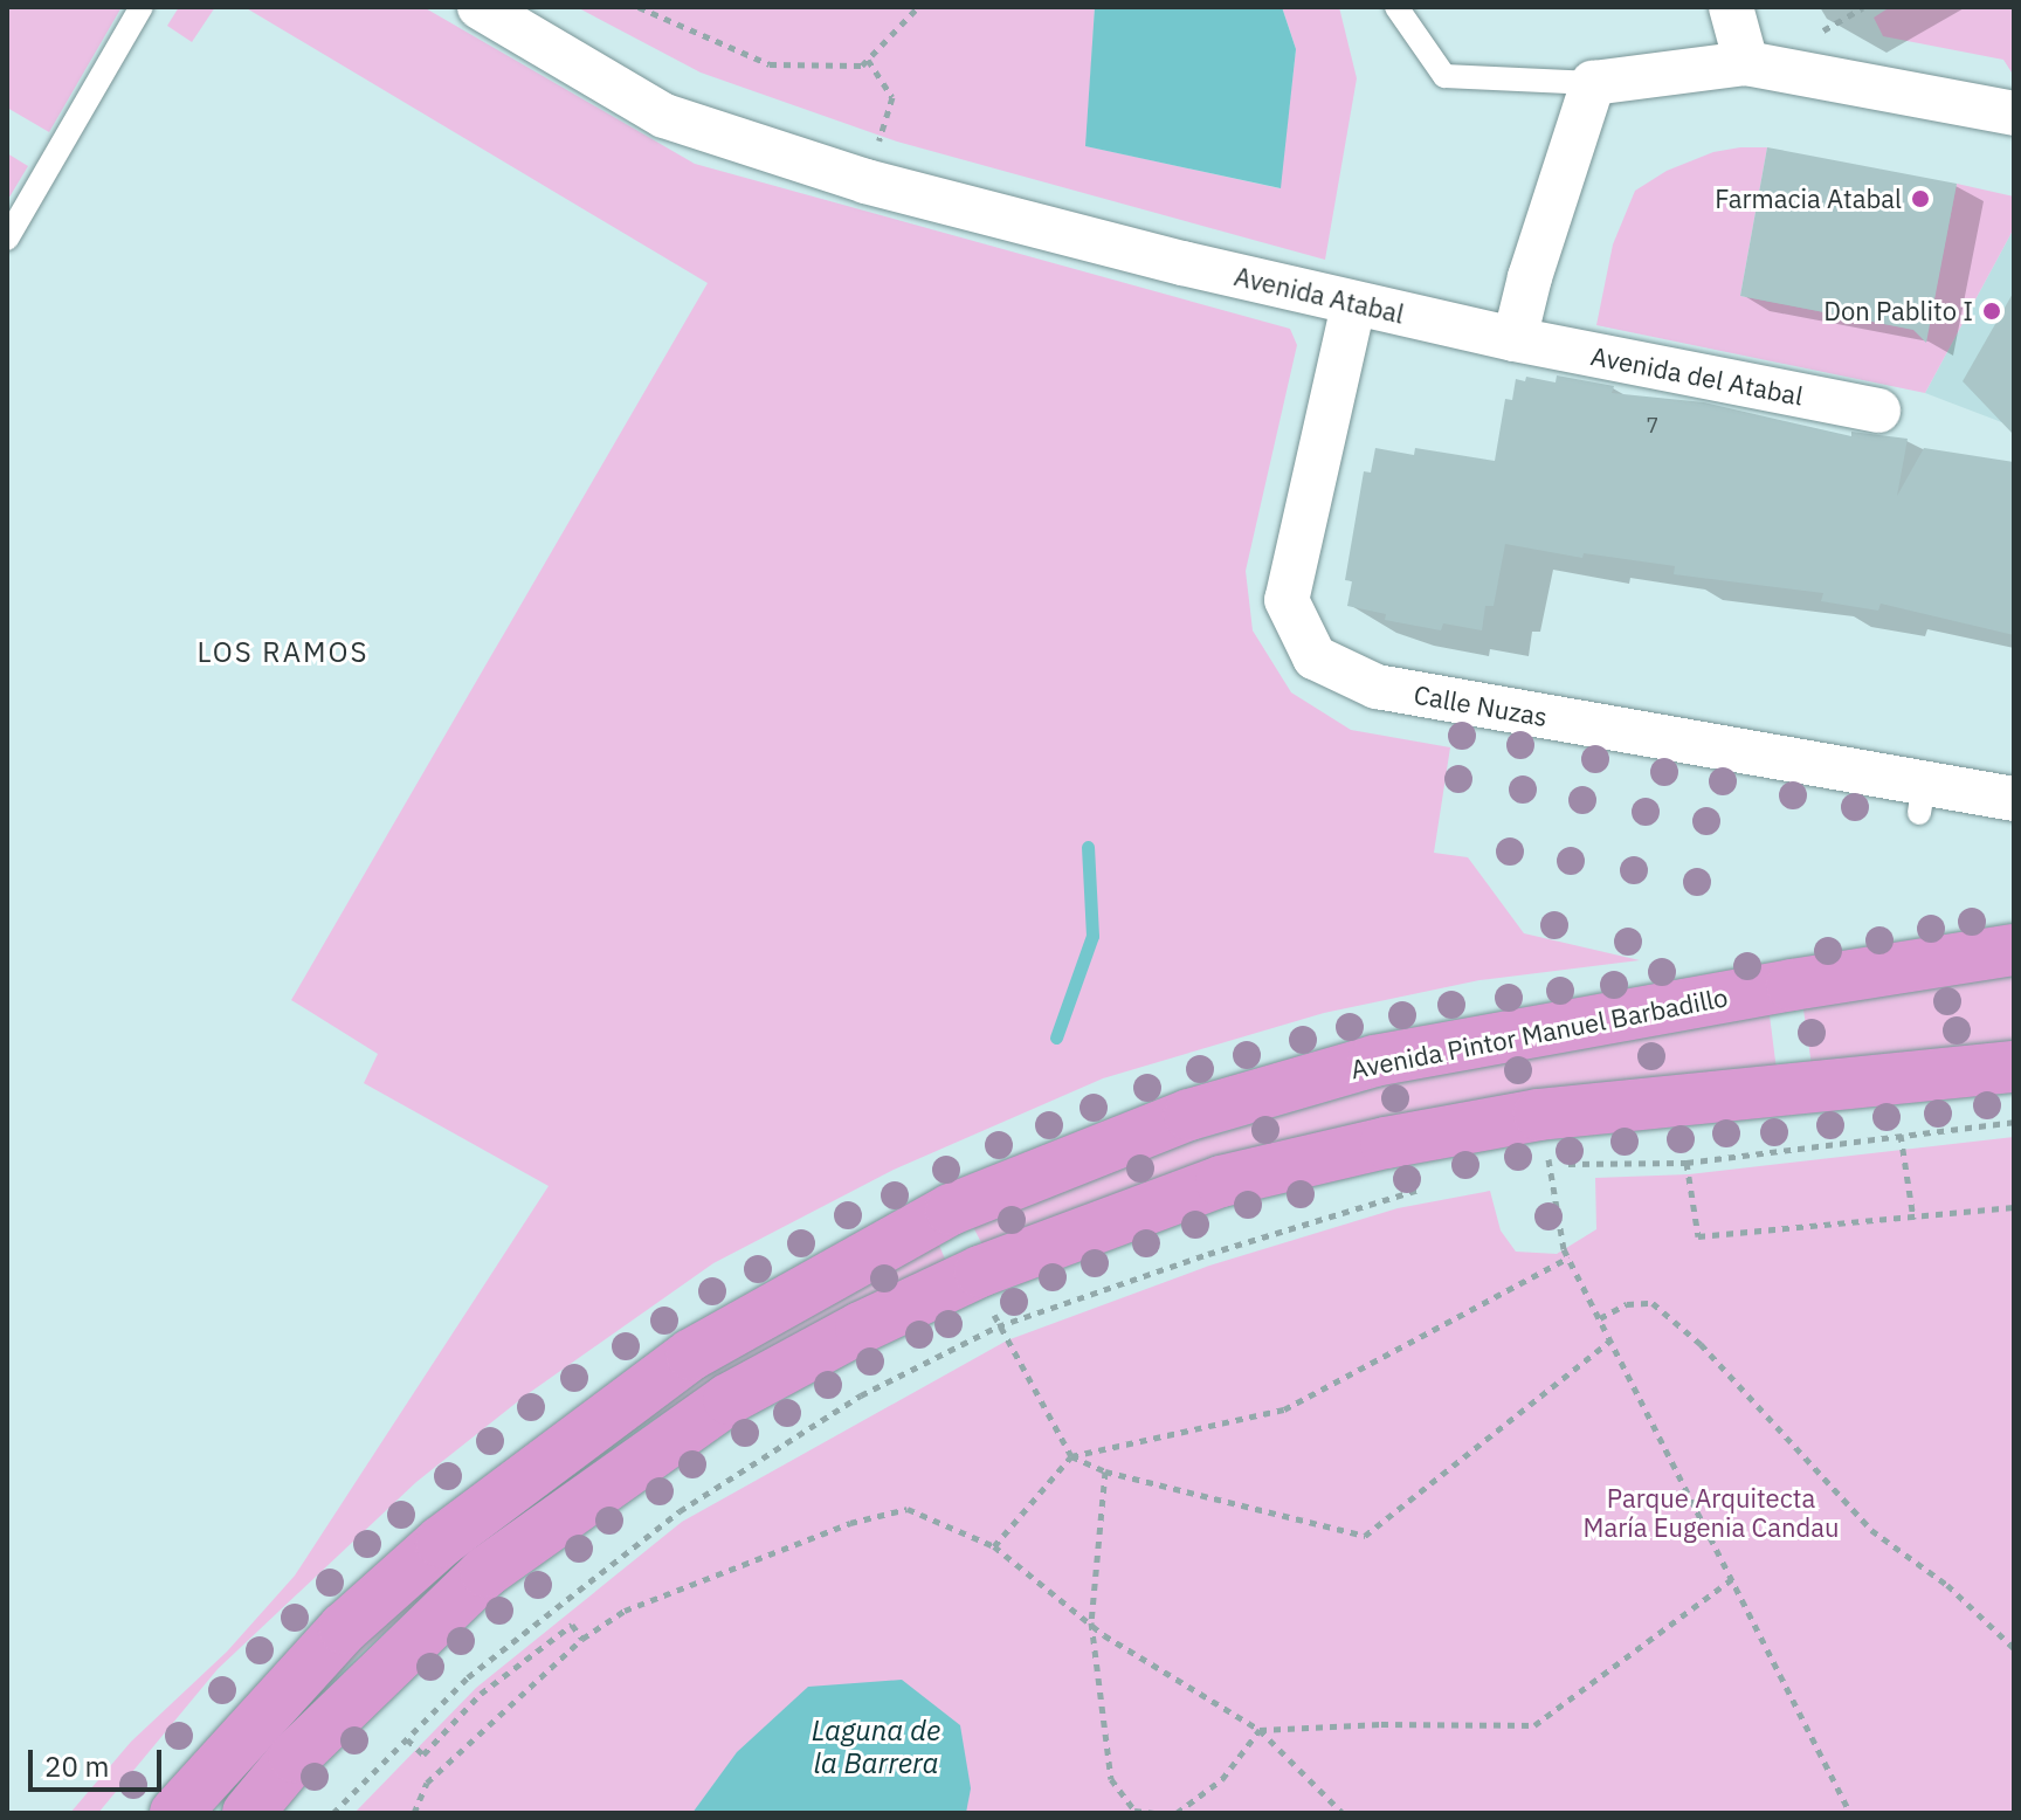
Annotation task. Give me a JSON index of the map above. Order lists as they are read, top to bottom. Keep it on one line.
{"streets":{"main road":["Avenida Pintor Manuel Barbadillo"],"street":["Avenida Atabal","Avenida del Atabal","Calle Nuzas"]},"crossings":[["Avenida Atabal","Avenida del Atabal"],["Avenida Atabal","Calle Nuzas"]],"districts":["LOS RAMOS"],"water":["Laguna de la Barrera"],"parks":["Parque Arquitecta María Eugenia Candau"],"places":["Farmacia Atabal","Don Pablito I"],"house_numbers":["7"],"scale_bar":"20 m"}
